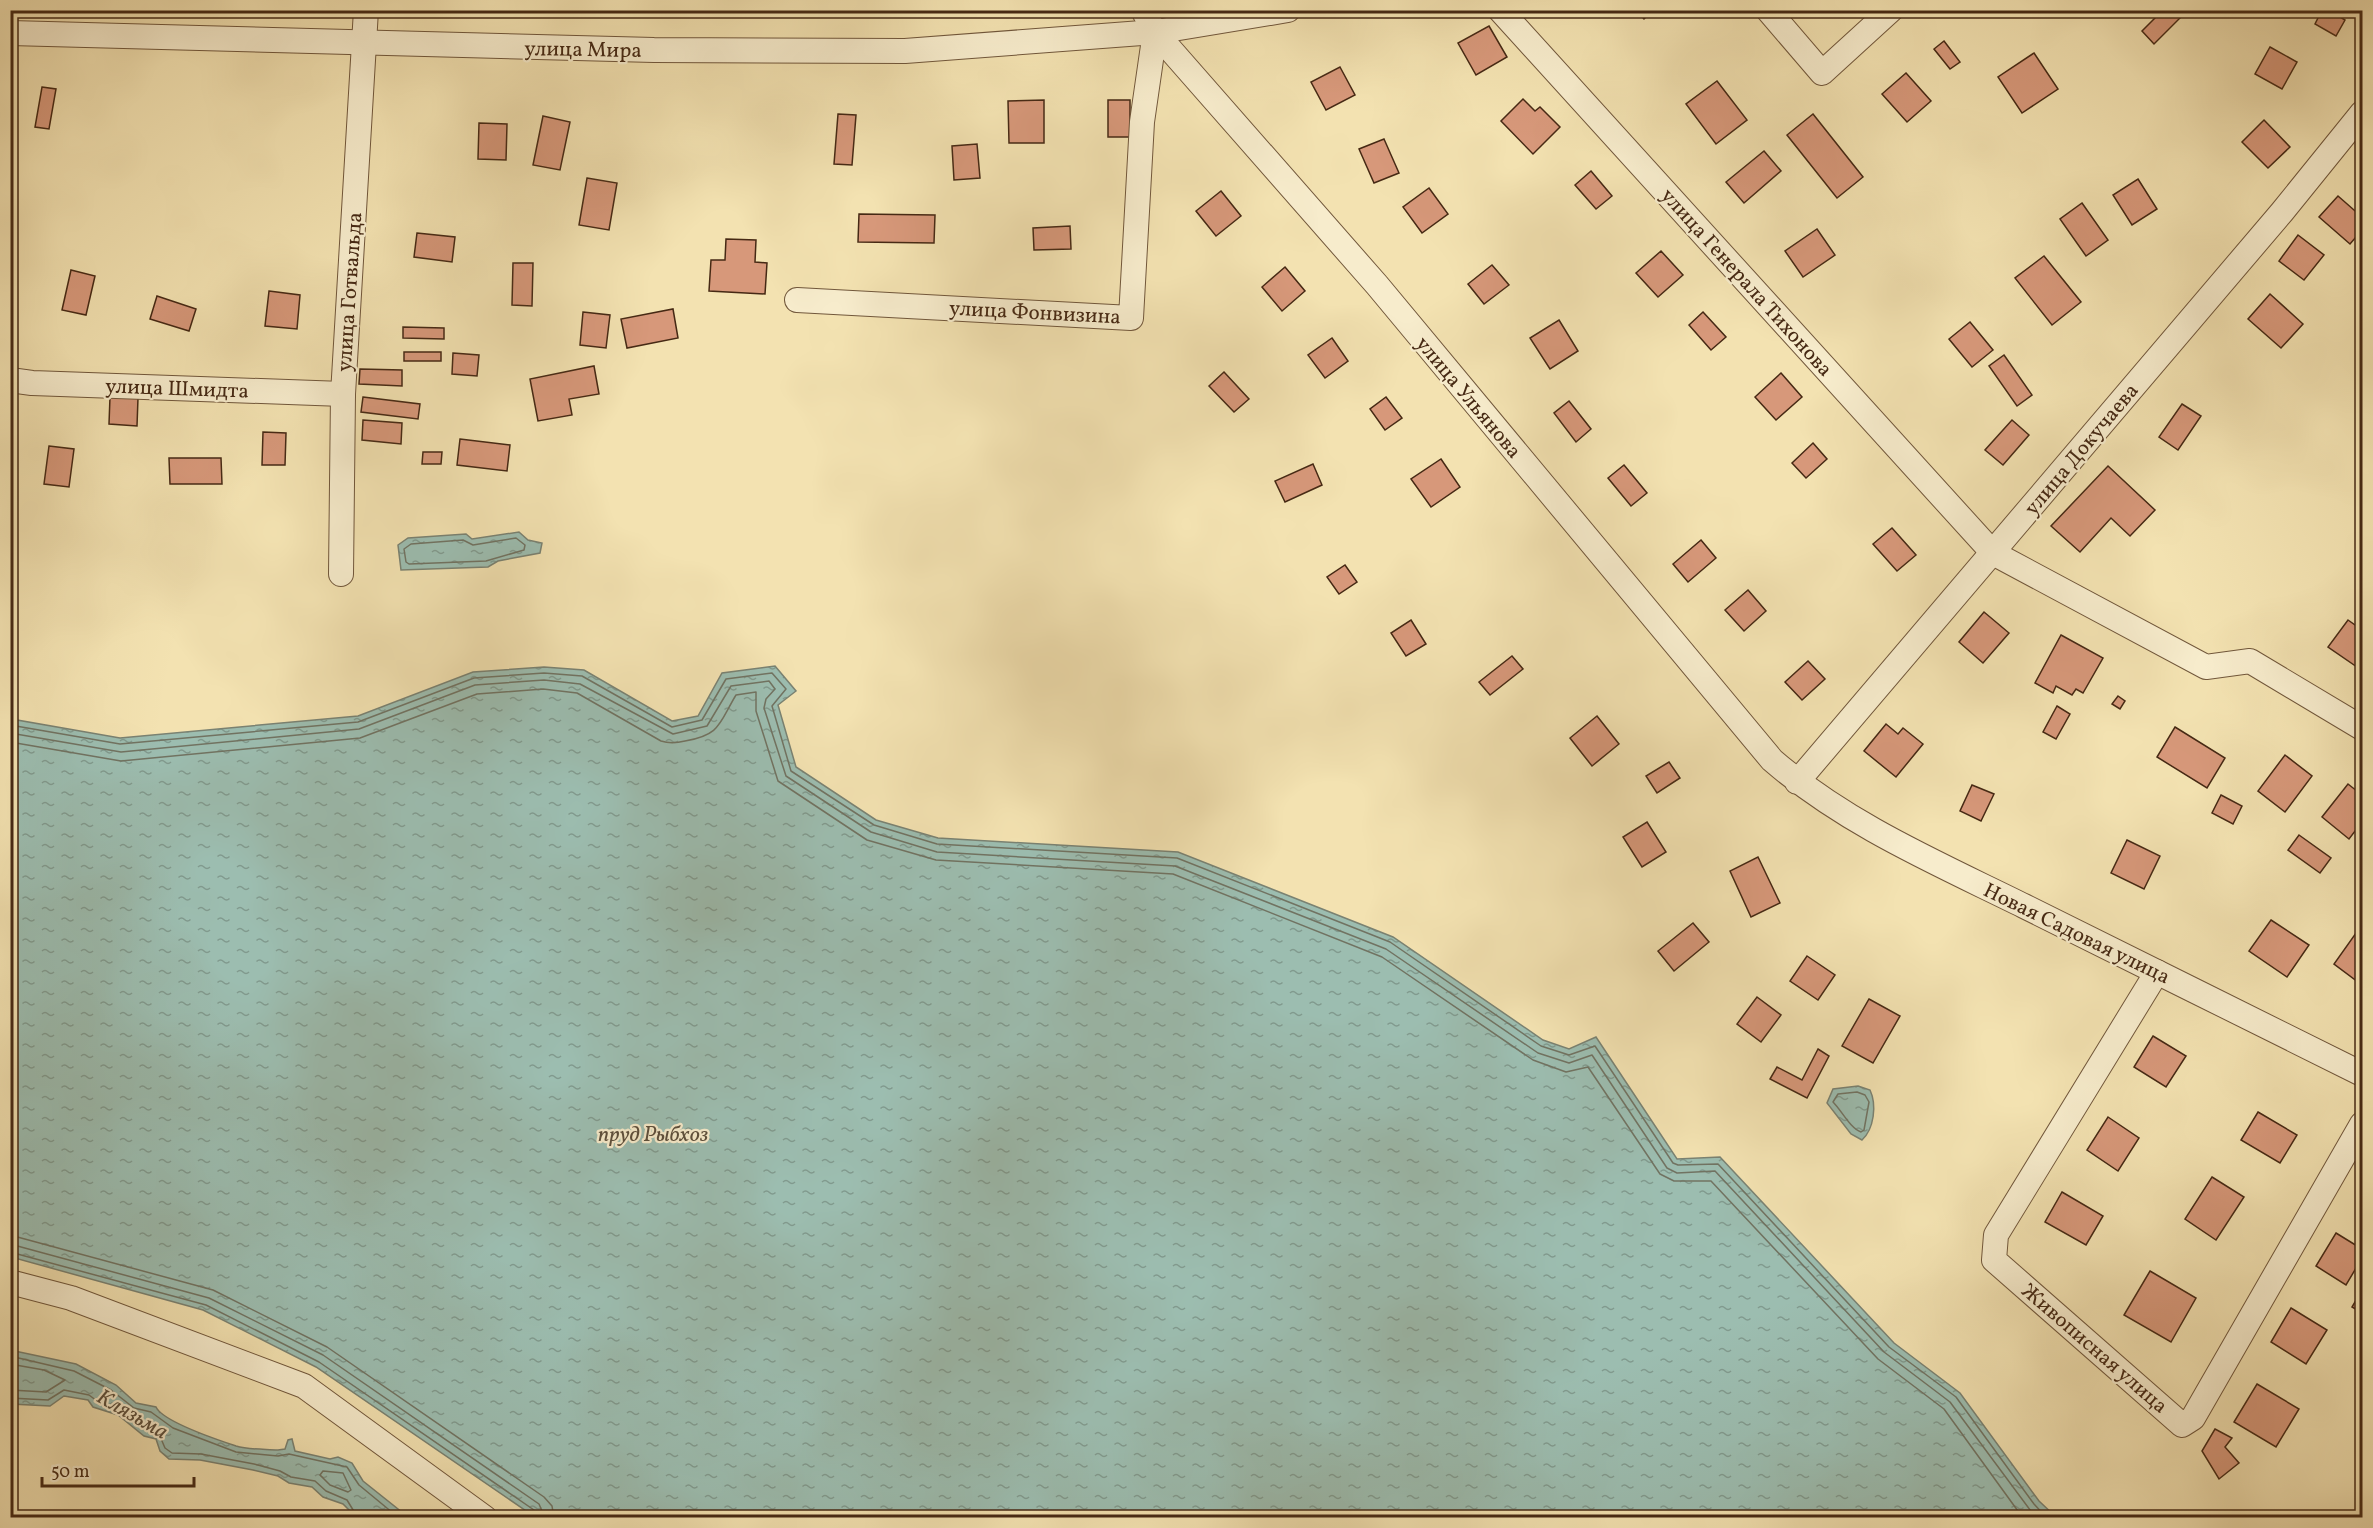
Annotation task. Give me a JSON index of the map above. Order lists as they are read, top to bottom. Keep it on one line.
{"streets":{"street":["улица Мира","улица Генерала Тихонова","улица Готвальда","улица Фонвизина","улица Шмидта","улица Ульянова","улица Докучаева","Новая Садовая улица","Живописная улица"]},"crossings":[["улица Мира","улица Готвальда"],["улица Мира","улица Фонвизина"],["улица Мира","улица Ульянова"],["улица Генерала Тихонова","улица Докучаева"],["улица Готвальда","улица Шмидта"],["улица Фонвизина","улица Ульянова"],["улица Ульянова","улица Докучаева"],["улица Ульянова","Новая Садовая улица"],["улица Докучаева","Новая Садовая улица"],["Новая Садовая улица","Живописная улица"]],"water":["пруд Рыбхоз","Клязьма"],"scale_bar":"50 m"}
